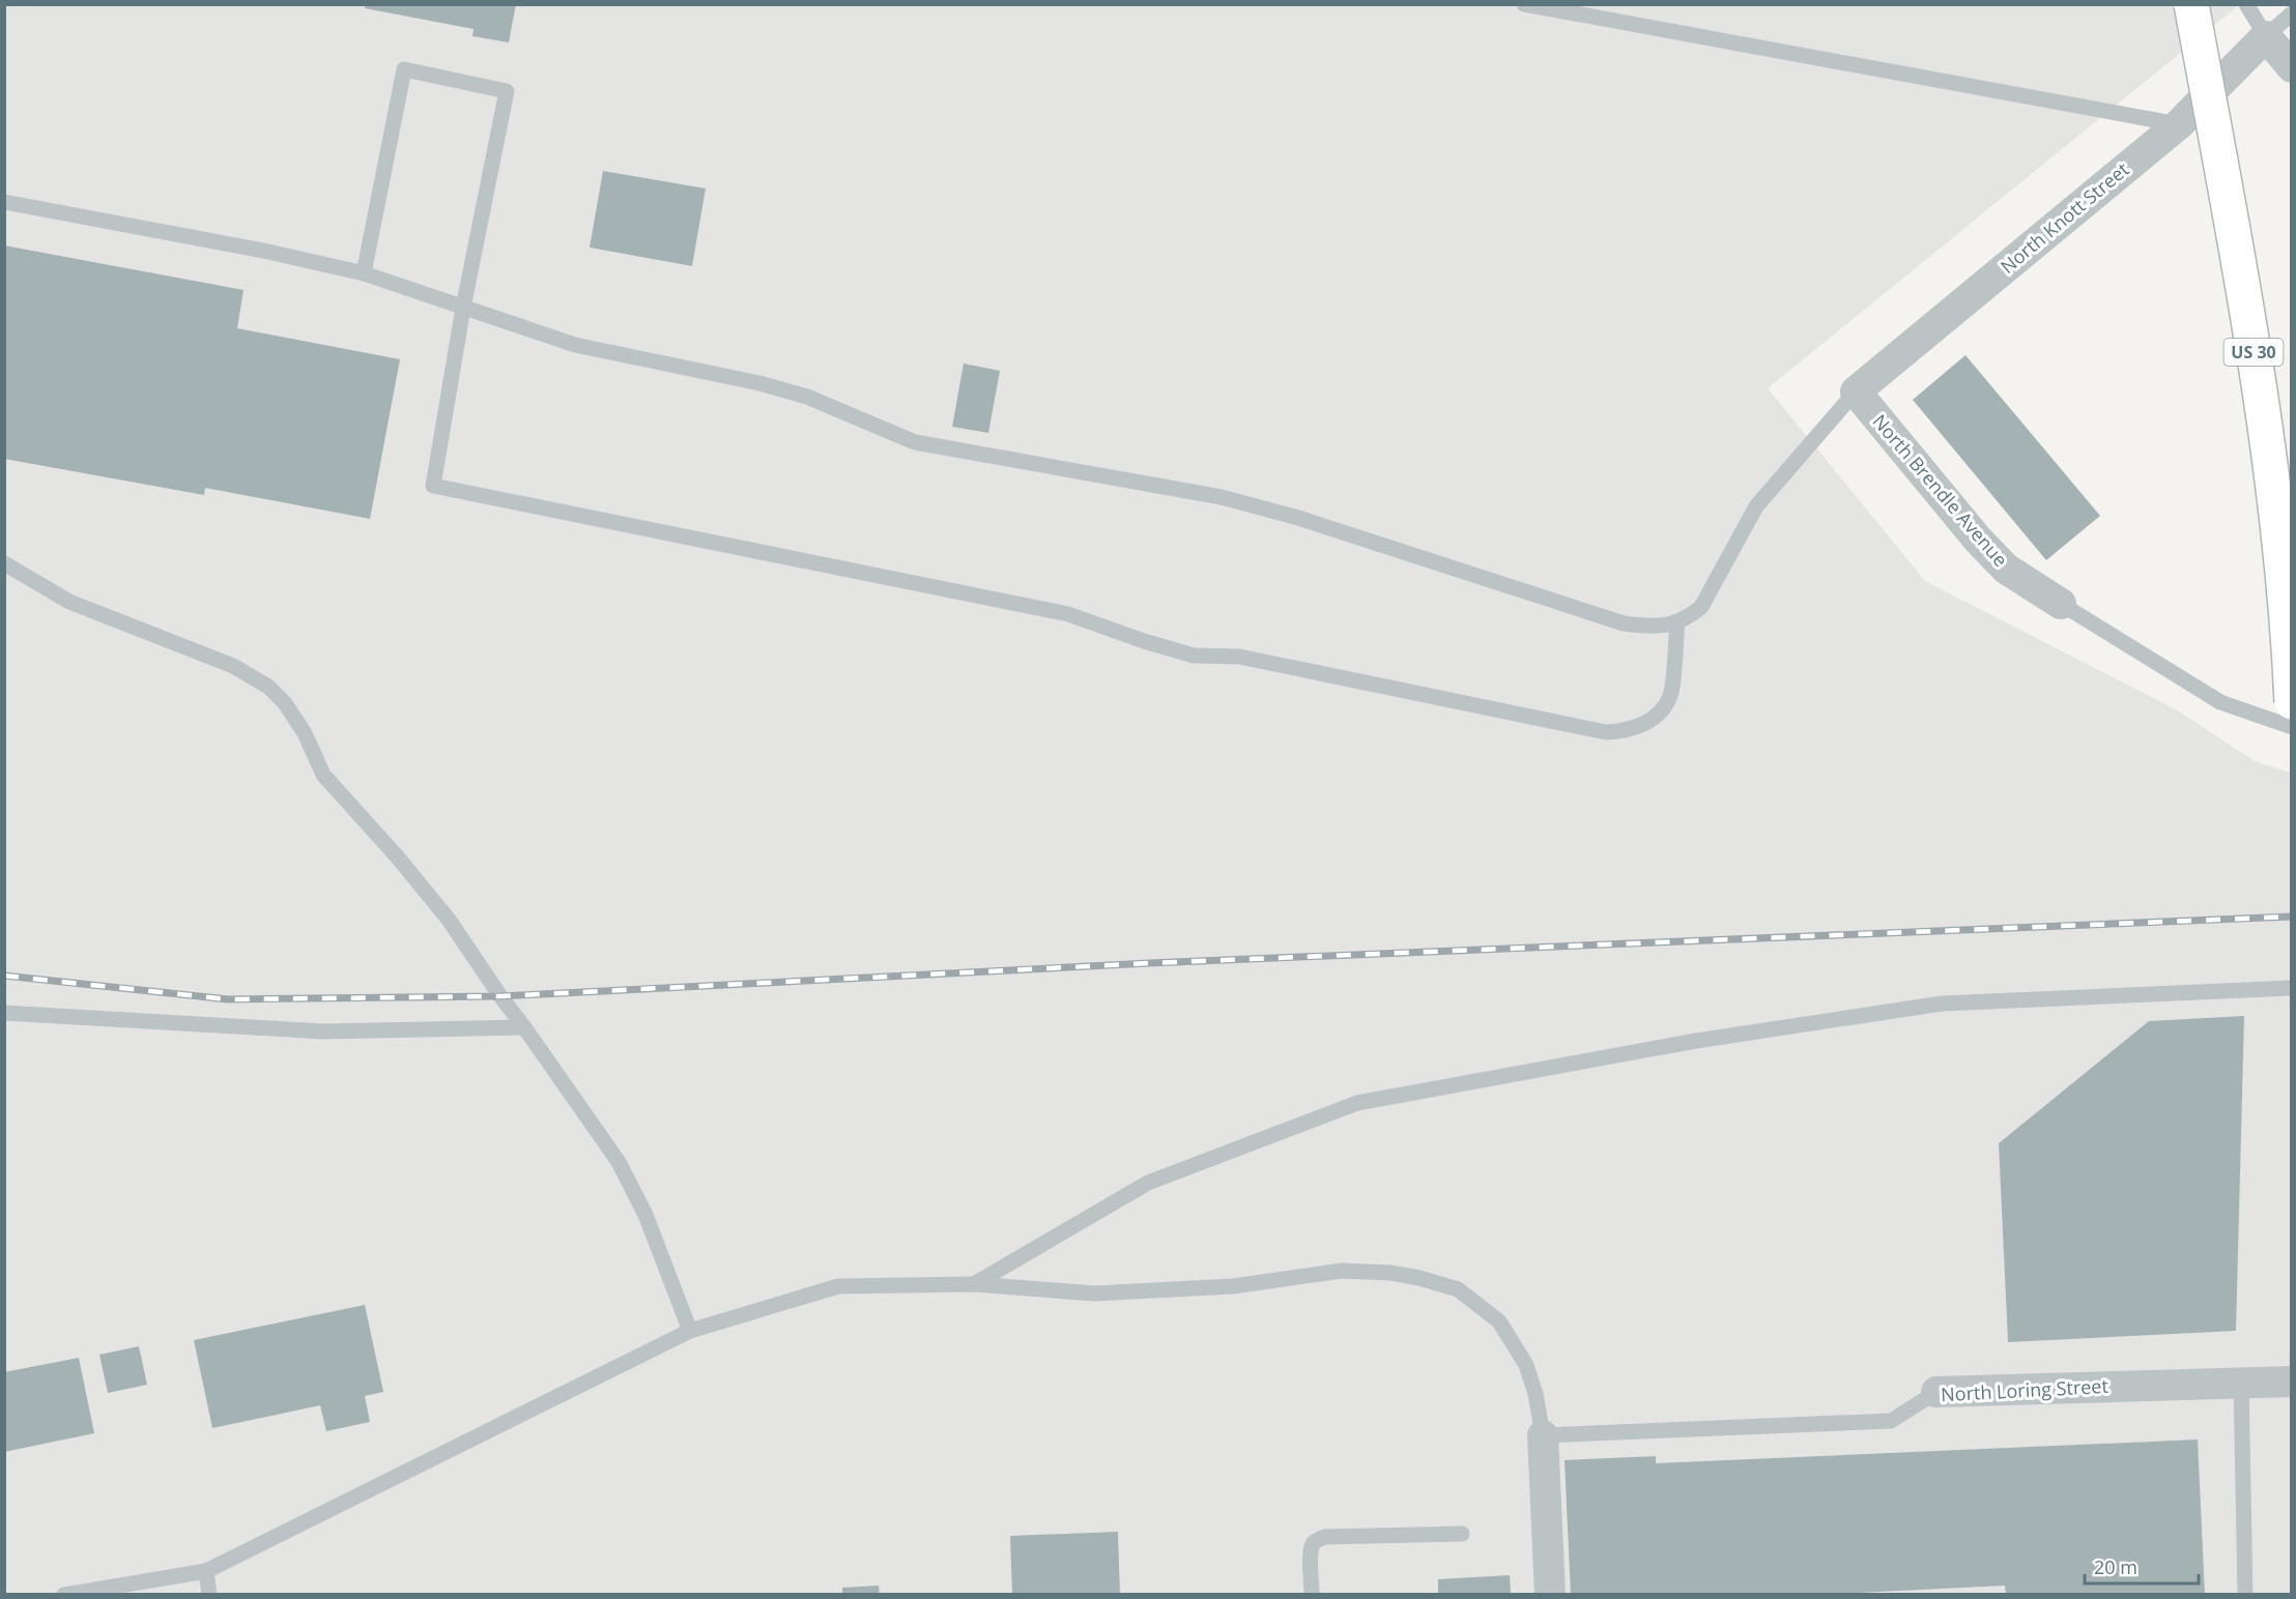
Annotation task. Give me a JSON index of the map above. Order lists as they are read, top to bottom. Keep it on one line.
{"streets":{"highway":["US 30"],"street":["North Knott Street","North Brendle Avenue","North Loring Street"]},"crossings":[["North Knott Street","North Brendle Avenue"]],"scale_bar":"20 m"}
